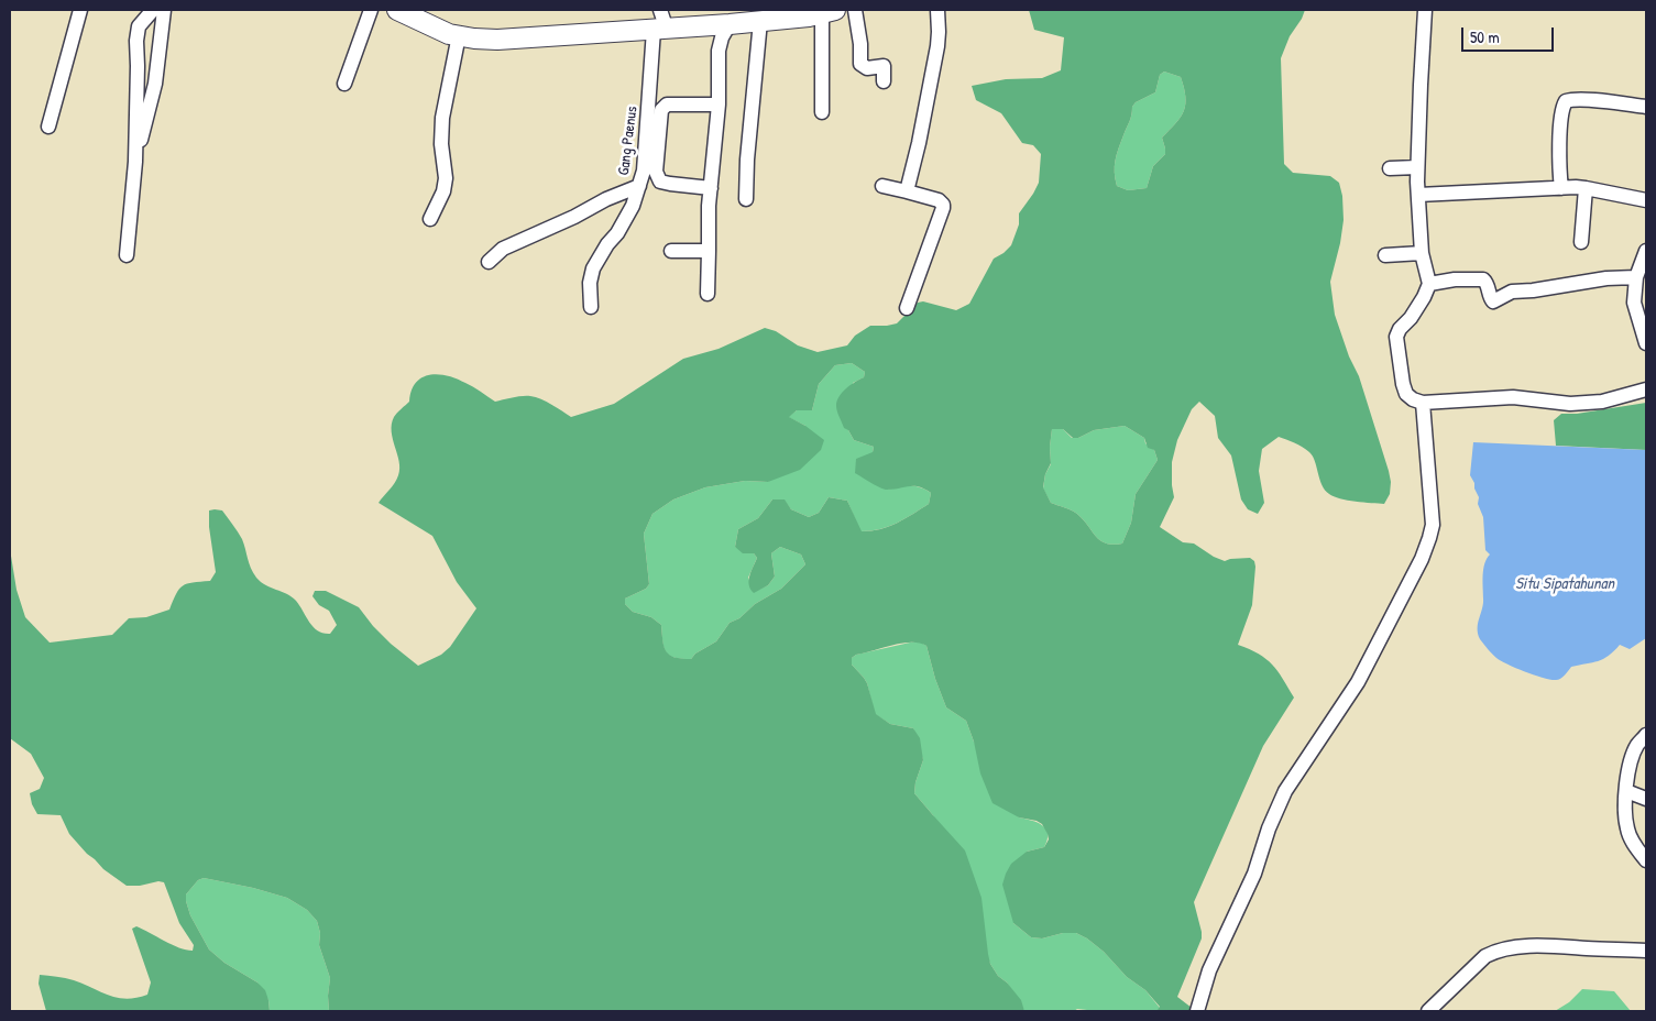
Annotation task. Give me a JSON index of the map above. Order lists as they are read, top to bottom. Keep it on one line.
{"streets":{"street":["Gang Paenus"]},"water":["Situ Sipatahunan"],"scale_bar":"50 m"}
